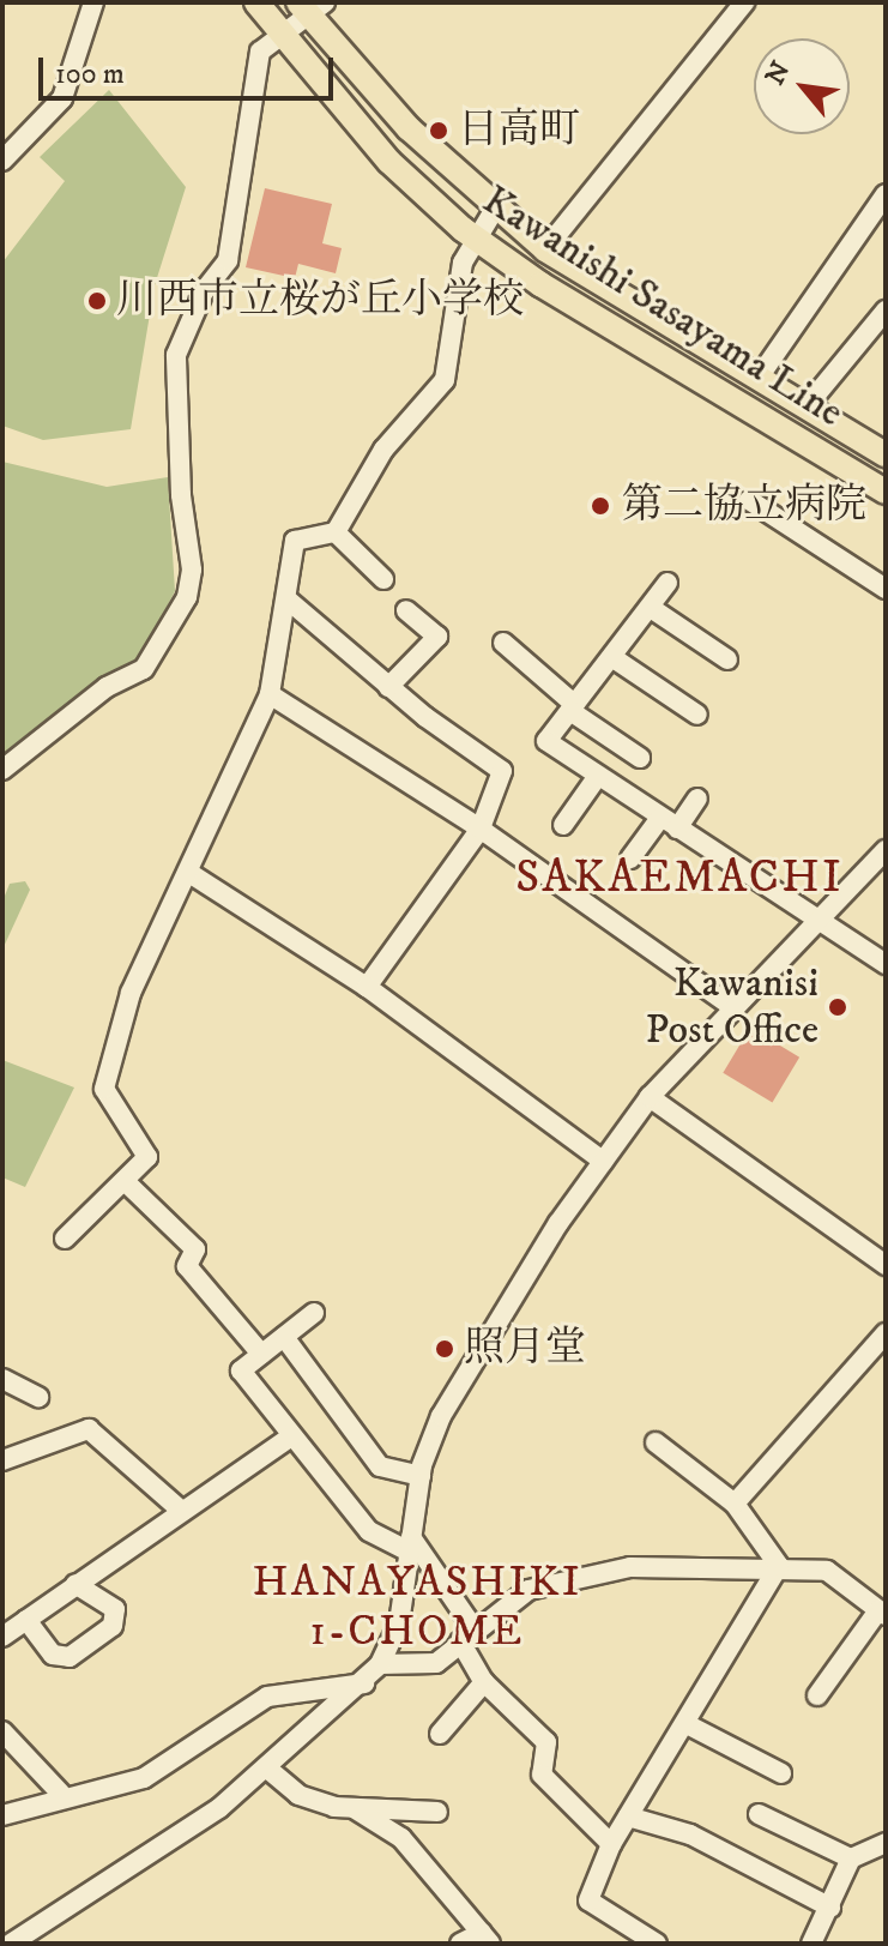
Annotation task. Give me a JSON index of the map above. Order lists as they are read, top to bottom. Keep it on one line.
{"streets":{"main road":["Kawanishi Sasayama Line"]},"districts":["SAKAEMACHI","HANAYASHIKI 1-CHOME"],"places":["日高町","川西市立桜が丘小学校","第二協立病院","Kawanisi Post Office","照月堂"],"scale_bar":"100 m","north":"top left"}
